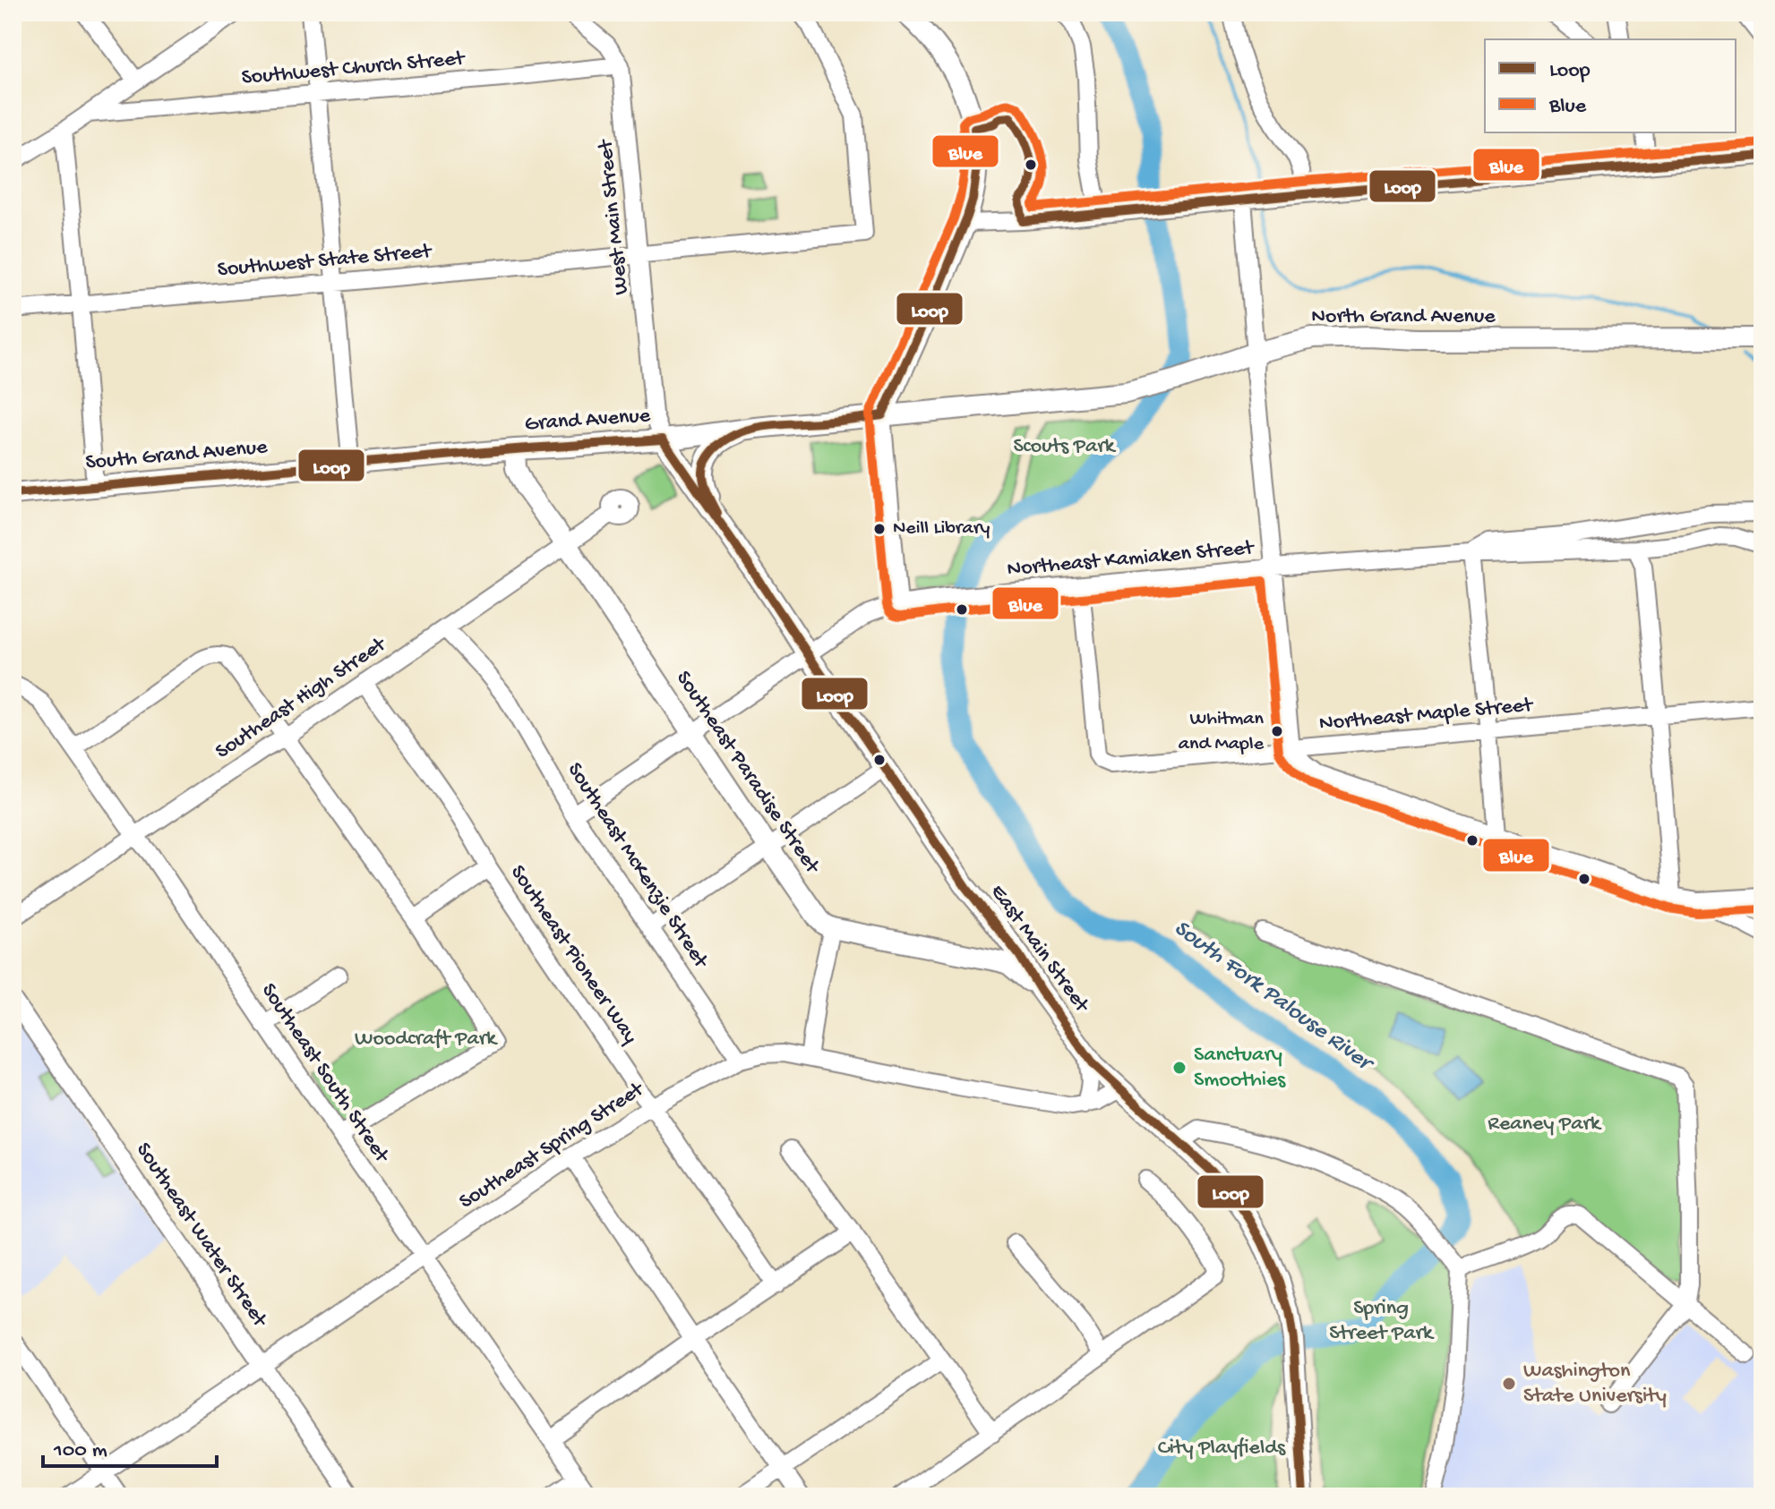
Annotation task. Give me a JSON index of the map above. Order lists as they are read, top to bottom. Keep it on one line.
{"streets":{"main road":["North Grand Avenue","Grand Avenue","South Grand Avenue","Southeast Paradise Street","East Main Street"],"street":["Southwest Church Street","West Main Street","Southwest State Street","Northeast Kamiaken Street","Southeast High Street","Northeast Maple Street","Southeast McKenzie Street","Southeast Pioneer Way","Southeast South Street","Southeast Spring Street","Southeast Water Street"]},"crossings":[["Southwest Church Street","West Main Street"],["West Main Street","Southwest State Street"],["West Main Street","Grand Avenue"],["West Main Street","East Main Street"],["Grand Avenue","South Grand Avenue"],["Grand Avenue","Southeast Paradise Street"],["Grand Avenue","East Main Street"],["South Grand Avenue","Southeast Paradise Street"],["Northeast Kamiaken Street","Northeast Maple Street"],["Northeast Kamiaken Street","Southeast Paradise Street"],["Northeast Kamiaken Street","Southeast McKenzie Street"],["Northeast Kamiaken Street","East Main Street"],["Southeast High Street","Southeast Paradise Street"],["Southeast High Street","Southeast McKenzie Street"],["Southeast High Street","Southeast Pioneer Way"],["Southeast High Street","Southeast South Street"],["Southeast McKenzie Street","Southeast Spring Street"],["East Main Street","Southeast Spring Street"],["Southeast Pioneer Way","Southeast Spring Street"],["Southeast South Street","Southeast Spring Street"],["Southeast Spring Street","Southeast Water Street"]],"water":["South Fork Palouse River"],"parks":["Scouts Park","Woodcraft Park","Reaney Park","Spring Street Park","City Playfields"],"places":["Neill Library","Whitman and Maple","Sanctuary Smoothies","Washington State University"],"lines":["transit line Blue","transit line Loop"],"legend":["Loop","Blue"],"scale_bar":"100 m"}
